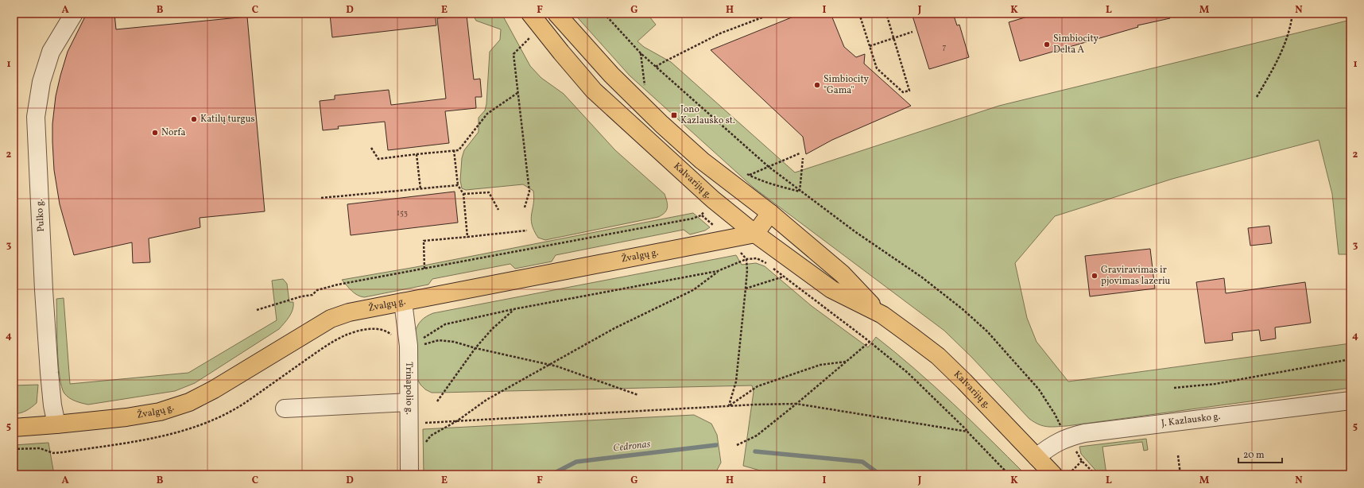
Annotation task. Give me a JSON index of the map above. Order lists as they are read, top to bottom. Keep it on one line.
{"streets":{"main road":["Kalvarijų g.","Žvalgų g."],"street":["Pulko g.","Trinapolio g.","J. Kazlausko g."]},"crossings":[["Kalvarijų g.","Žvalgų g."],["Kalvarijų g.","J. Kazlausko g."],["Pulko g.","Žvalgų g."],["Žvalgų g.","Trinapolio g."]],"water":["Cedronas"],"places":{"other":["Simbiocity Delta A","Simbiocity \"Gama\"","Katilų turgus","Norfa","Graviravimas ir pjovimas lazeriu"],"transit":["Jono Kazlausko st."]},"house_numbers":["7","153"],"scale_bar":"20 m","grid":{"columns":["A","B","C","D","E","F","G","H","I","J","K","L","M","N"],"rows":["1","2","3","4","5"]}}
